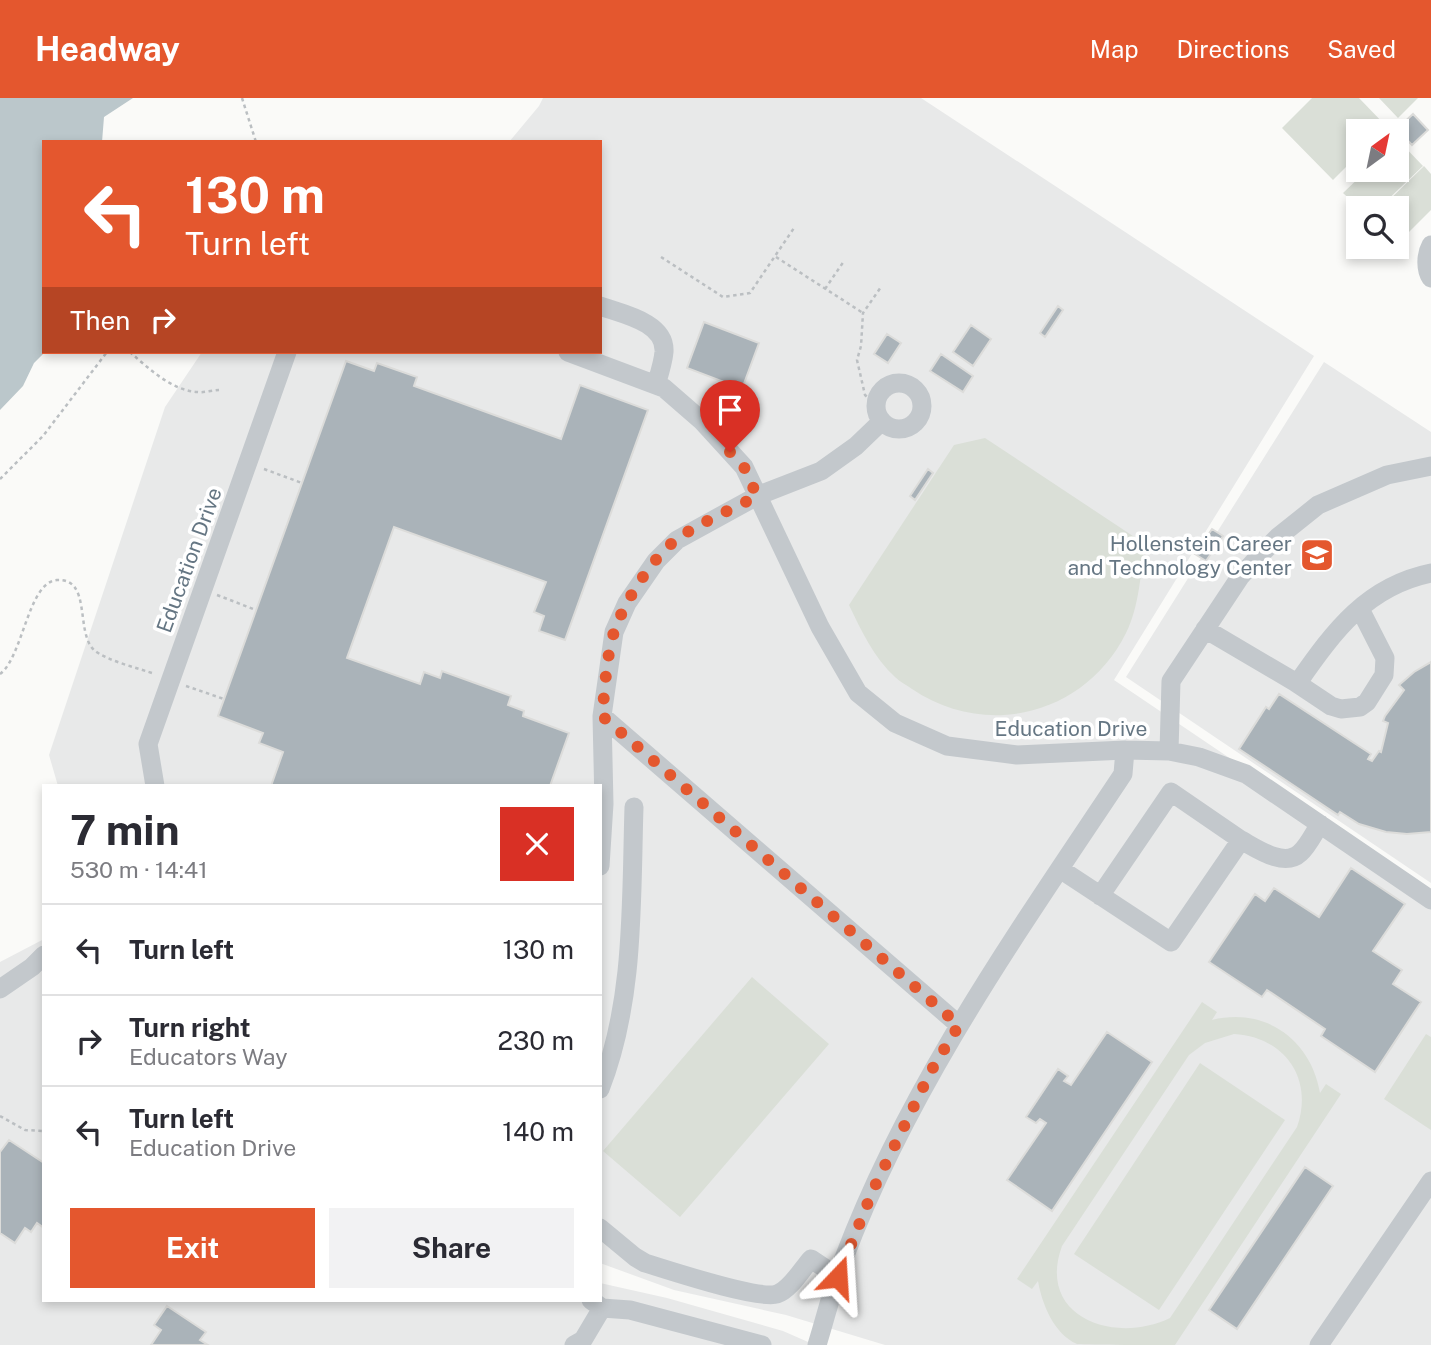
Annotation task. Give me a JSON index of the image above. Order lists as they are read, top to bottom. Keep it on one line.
{"streets":{"street":["Education Drive"]},"places":{"school or university":["Hollenstein Career and Technology Center"]},"north":"top right","page":{"header":"Headway","nav":["Map","Directions","Saved"],"turn":["130 m","Turn left"],"then":"Then","heading":["7 min","530 m · 14:41"],"list":[{"name":"Turn left","value":"130 m"},{"name":"Turn right","note":"Educators Way","value":"230 m"},{"name":"Turn left","note":"Education Drive","value":"140 m"}],"buttons":["Exit","Share"]}}
